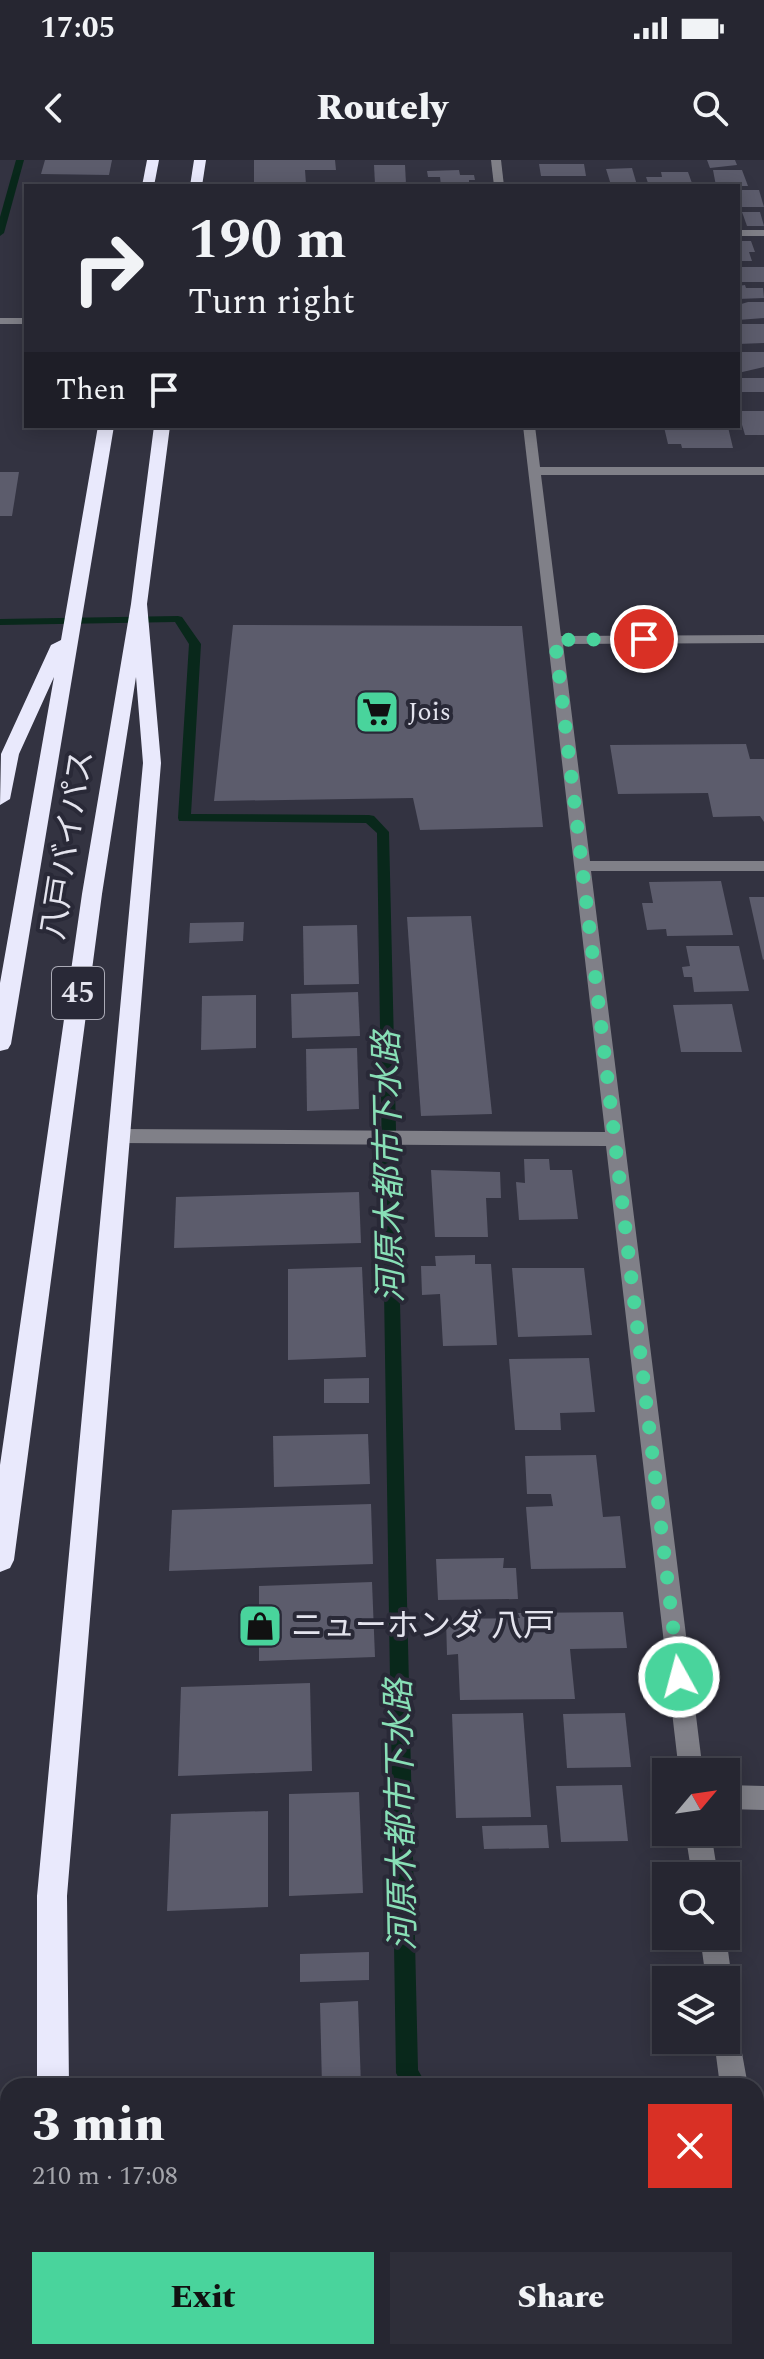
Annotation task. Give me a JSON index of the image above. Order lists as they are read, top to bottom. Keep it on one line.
{"streets":{"highway":["八戸バイパス","45"]},"water":["河原木都市下水路"],"places":{"supermarket":["Jois"],"shop":["ニューホンダ 八戸"]},"north":"top right","page":{"status":"17:05","header":"Routely","turn":["190 m","Turn right"],"then":"Then","heading":["3 min","210 m · 17:08"],"buttons":["Exit","Share"]}}
